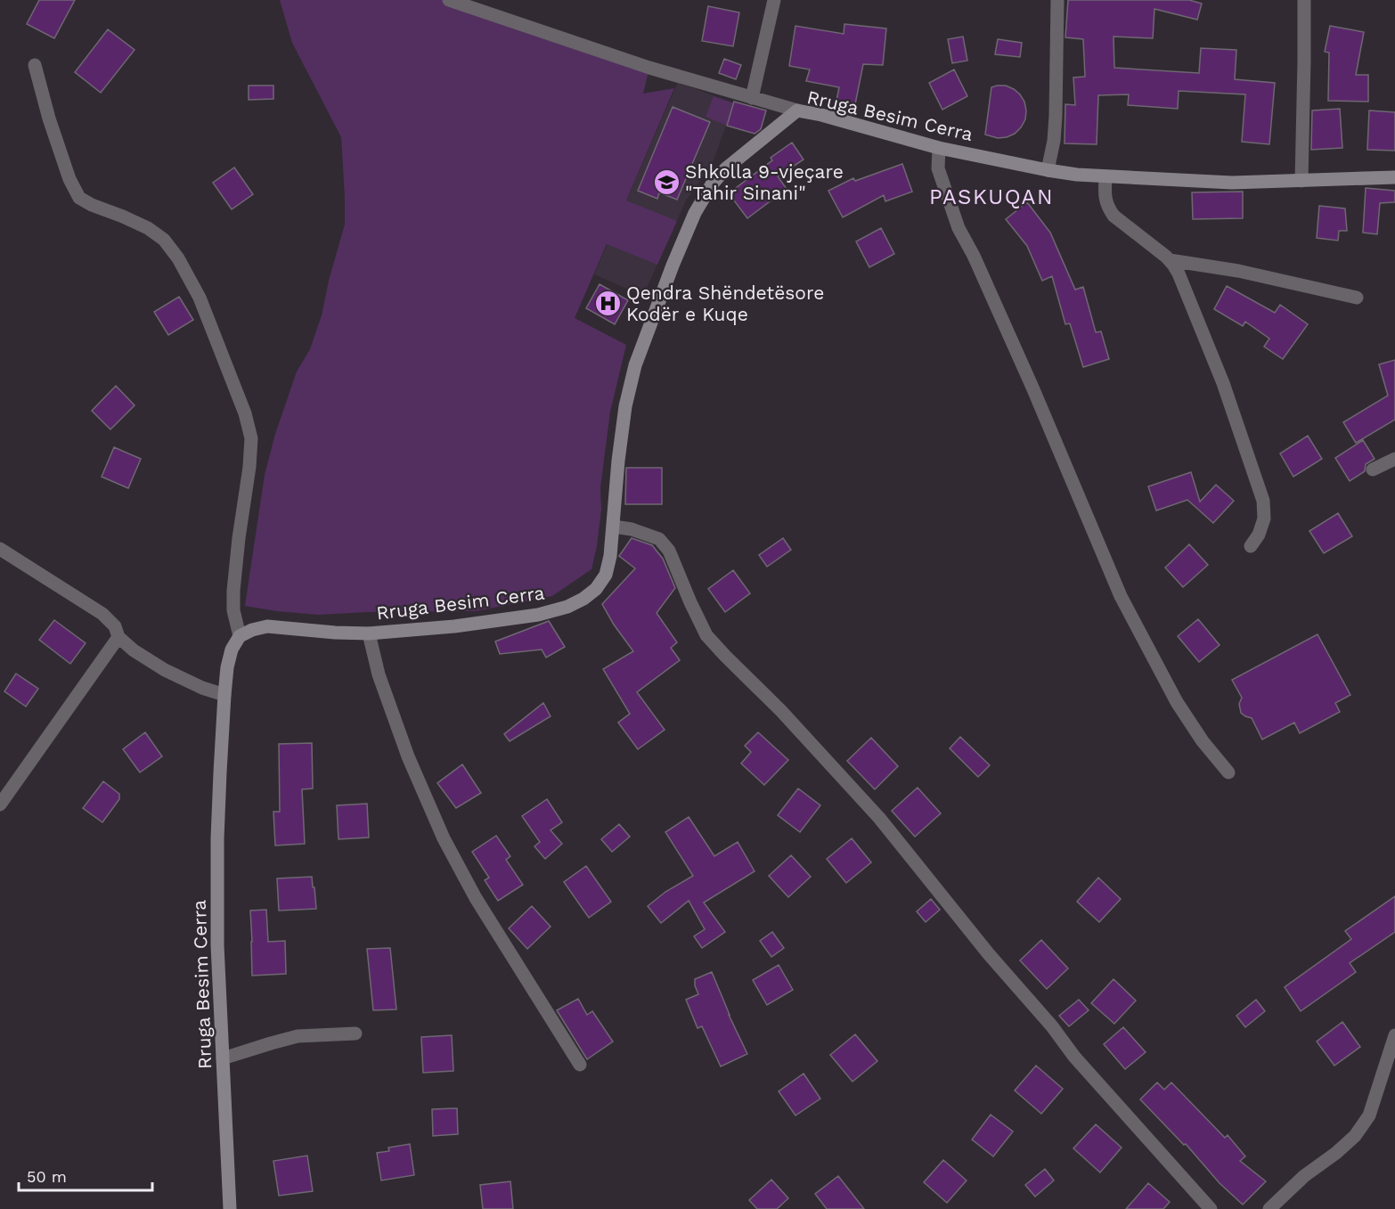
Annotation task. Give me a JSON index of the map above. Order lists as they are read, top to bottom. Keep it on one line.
{"streets":{"street":["Rruga Besim Cerra"]},"districts":["PASKUQAN"],"places":{"school or university":["Shkolla 9-vjeçare \"Tahir Sinani\""],"hospital":["Qendra Shëndetësore Kodër e Kuqe"]},"scale_bar":"50 m"}
